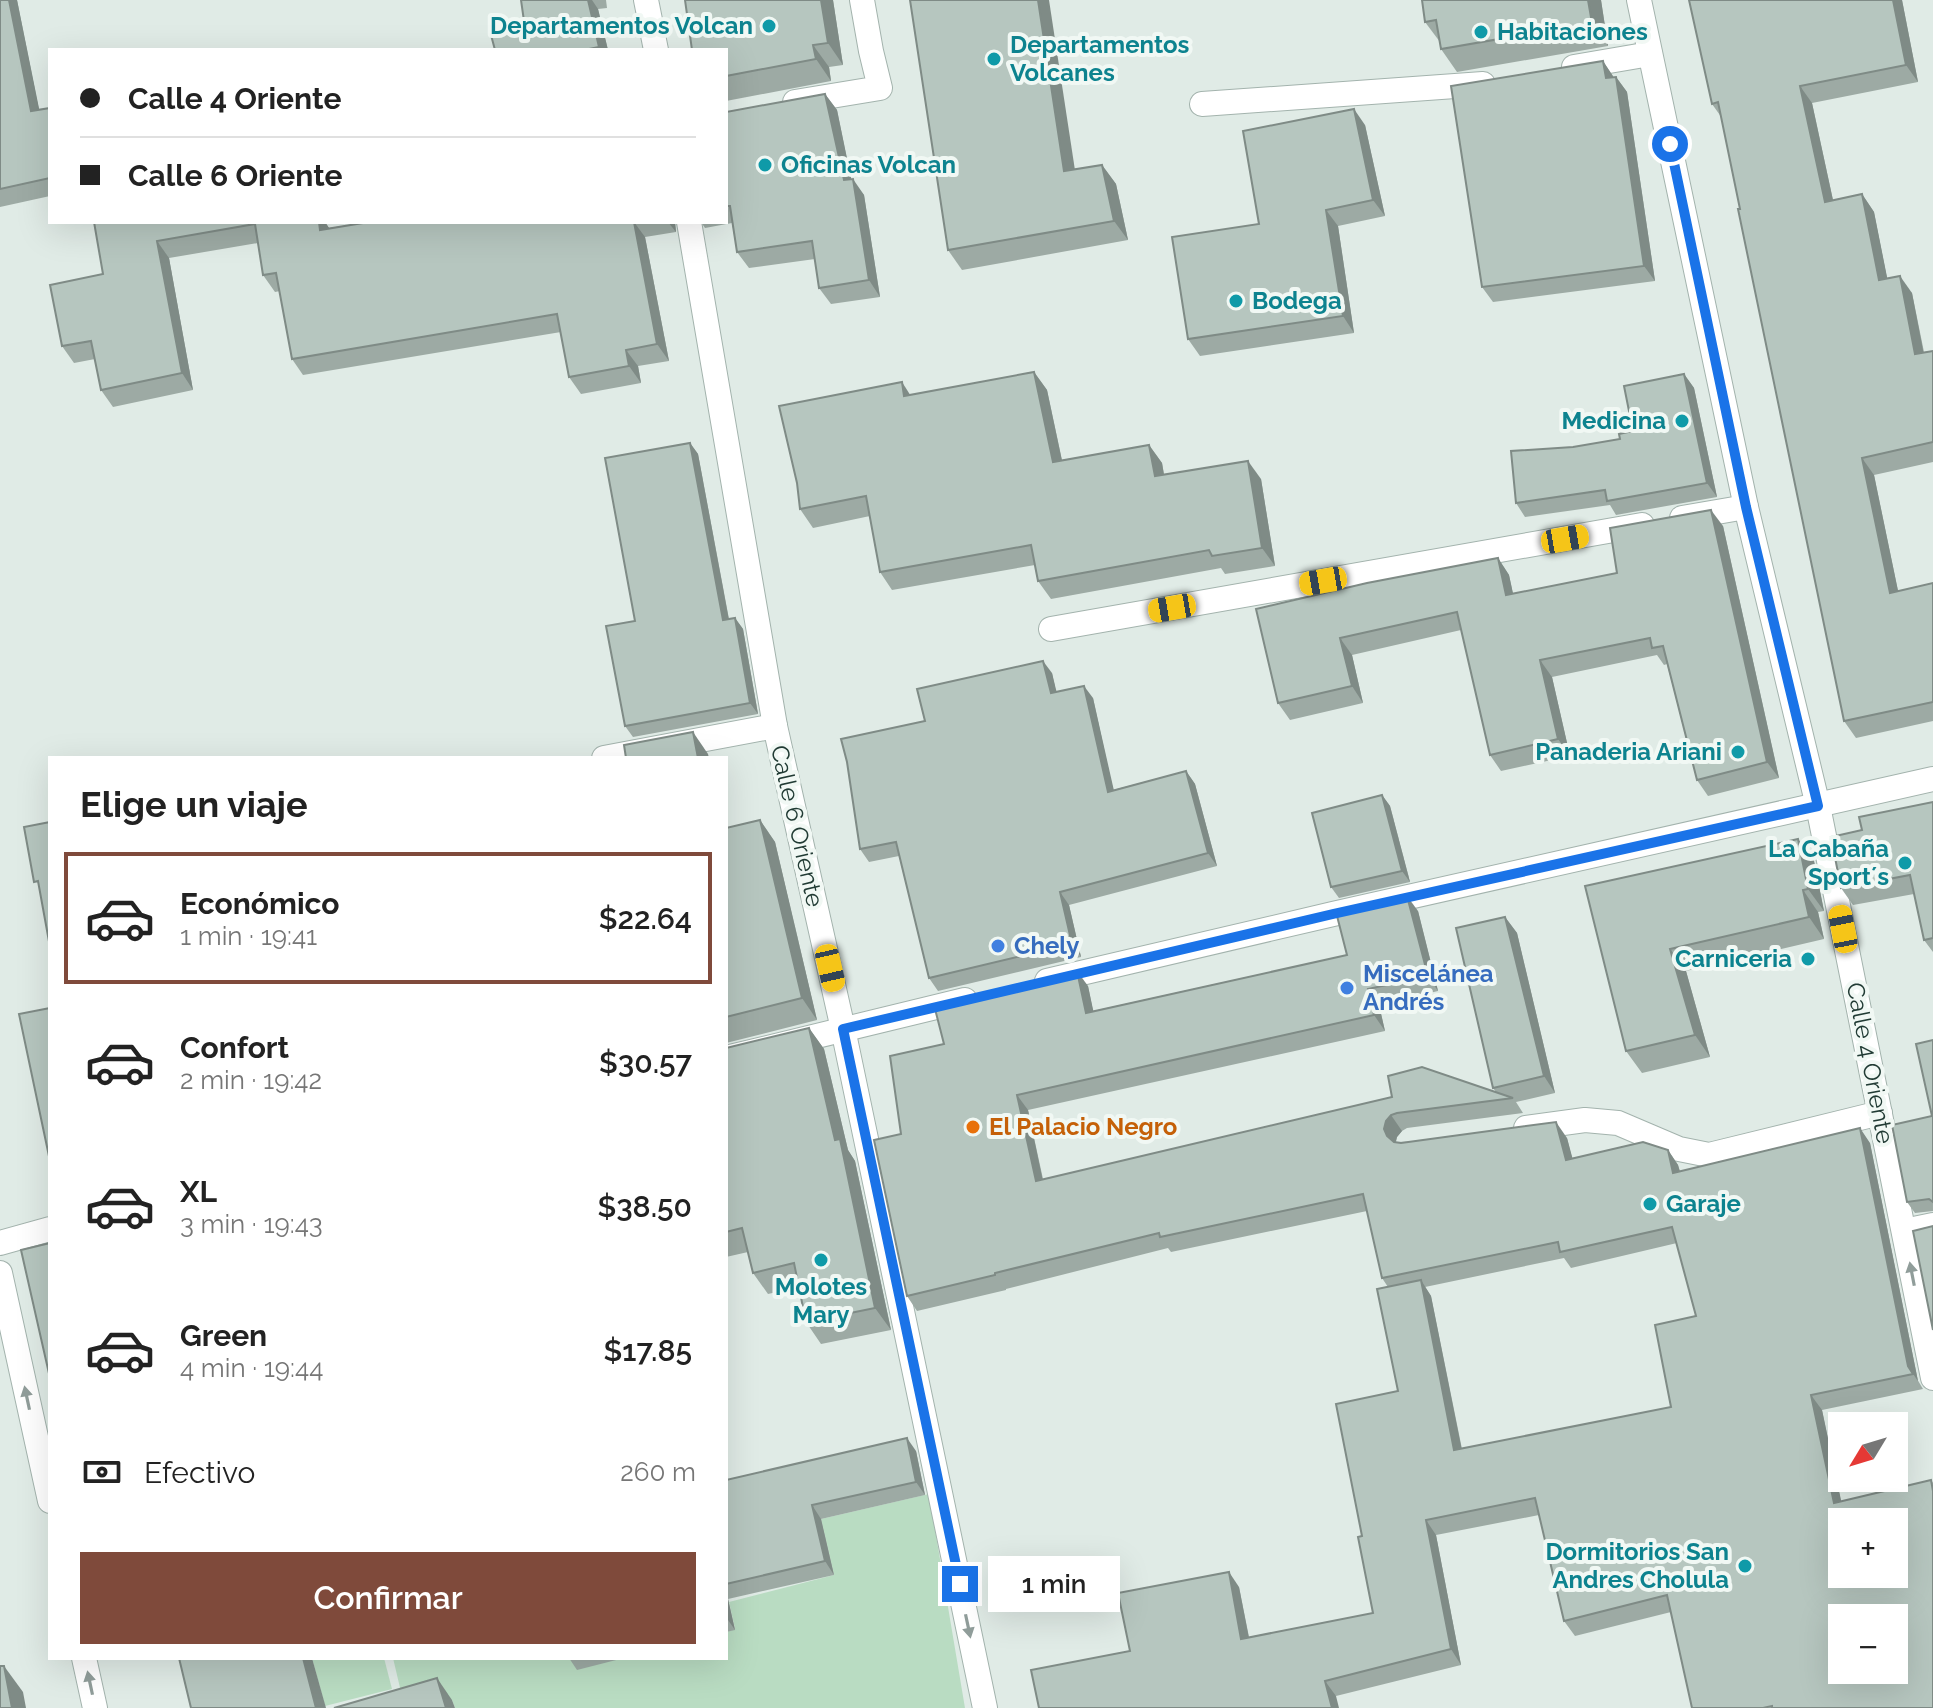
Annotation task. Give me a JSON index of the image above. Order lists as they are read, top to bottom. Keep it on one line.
{"streets":{"street":["Calle 6 Oriente","Calle 4 Oriente"]},"one_way":["Calle 6 Oriente"],"places":["Departamentos Volcan","Habitaciones","Departamentos Volcanes","Oficinas Volcan","Bodega","Medicina","Panaderia Ariani","La Cabaña Sport´s","Chely","Carniceria","Miscelánea Andrés","El Palacio Negro","Garaje","Molotes Mary","Dormitorios San Andres Cholula"],"north":"bottom left","page":{"banner":["Calle 4 Oriente","Calle 6 Oriente"],"heading":"Elige un viaje","list":[{"name":"Económico","note":"1 min · 19:41","value":"$22.64"},{"name":"Confort","note":"2 min · 19:42","value":"$30.57"},{"name":"XL","note":"3 min · 19:43","value":"$38.50"},{"name":"Green","note":"4 min · 19:44","value":"$17.85"}],"map_buttons":["+","−"],"pay":["Efectivo","260 m"],"buttons":"Confirmar","bubble":"1 min"}}
